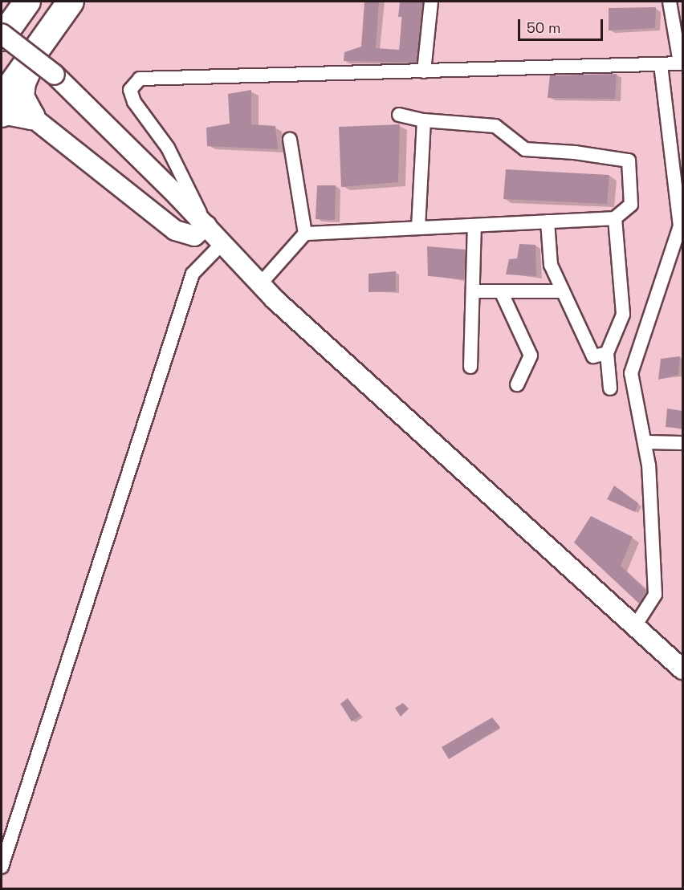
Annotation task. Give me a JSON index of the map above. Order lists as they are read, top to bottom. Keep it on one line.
{"scale_bar":"50 m"}
